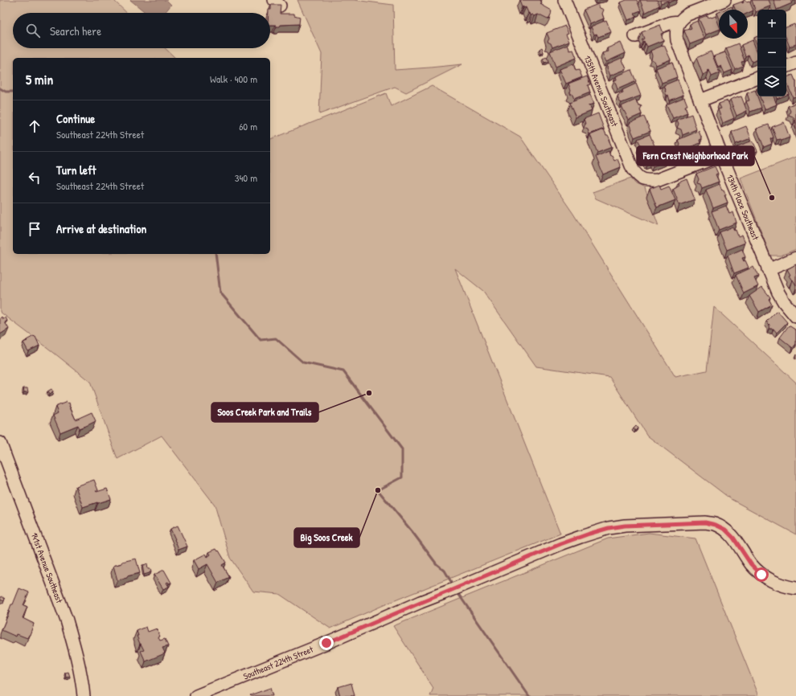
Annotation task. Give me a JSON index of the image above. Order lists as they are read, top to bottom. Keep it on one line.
{"streets":{"street":["135th Avenue Southeast","134th Place Southeast","141st Avenue Southeast","Southeast 224th Street"]},"crossings":[["135th Avenue Southeast","134th Place Southeast"]],"places":["Fern Crest Neighborhood Park","Soos Creek Park and Trails","Big Soos Creek"],"north":"bottom","page":{"map_buttons":["+","−"],"search":"Search here","heading":["5 min","Walk · 400 m"],"list":[["Continue","Southeast 224th Street","60 m"],["Turn left","Southeast 224th Street","340 m"],"Arrive at destination"]}}
